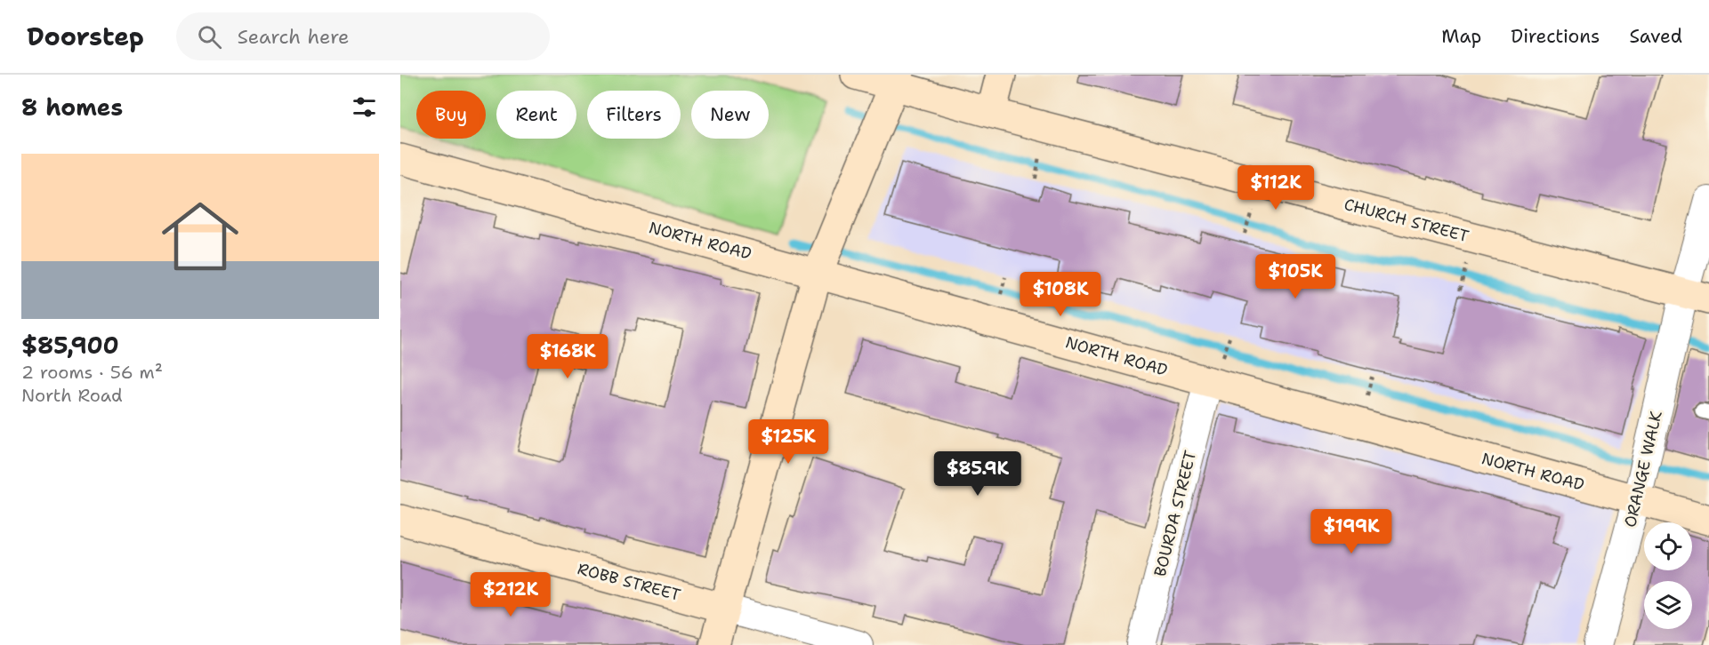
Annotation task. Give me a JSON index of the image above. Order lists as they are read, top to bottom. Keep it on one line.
{"streets":{"street":["CHURCH STREET","NORTH ROAD","ORANGE WALK","BOURDA STREET","ROBB STREET"]},"crossings":[["CHURCH STREET","ORANGE WALK"],["NORTH ROAD","ORANGE WALK"],["NORTH ROAD","BOURDA STREET"]],"page":{"header":"Doorstep","search":"Search here","nav":["Map","Directions","Saved"],"heading":"8 homes","chip":["Buy","Rent","Filters","New"],"list":[{"name":"$85,900","note":"2 rooms · 56 m² · North Road"}],"price":["$112K","$105K","$108K","$168K","$125K","$85.9K","$199K","$212K"]}}
